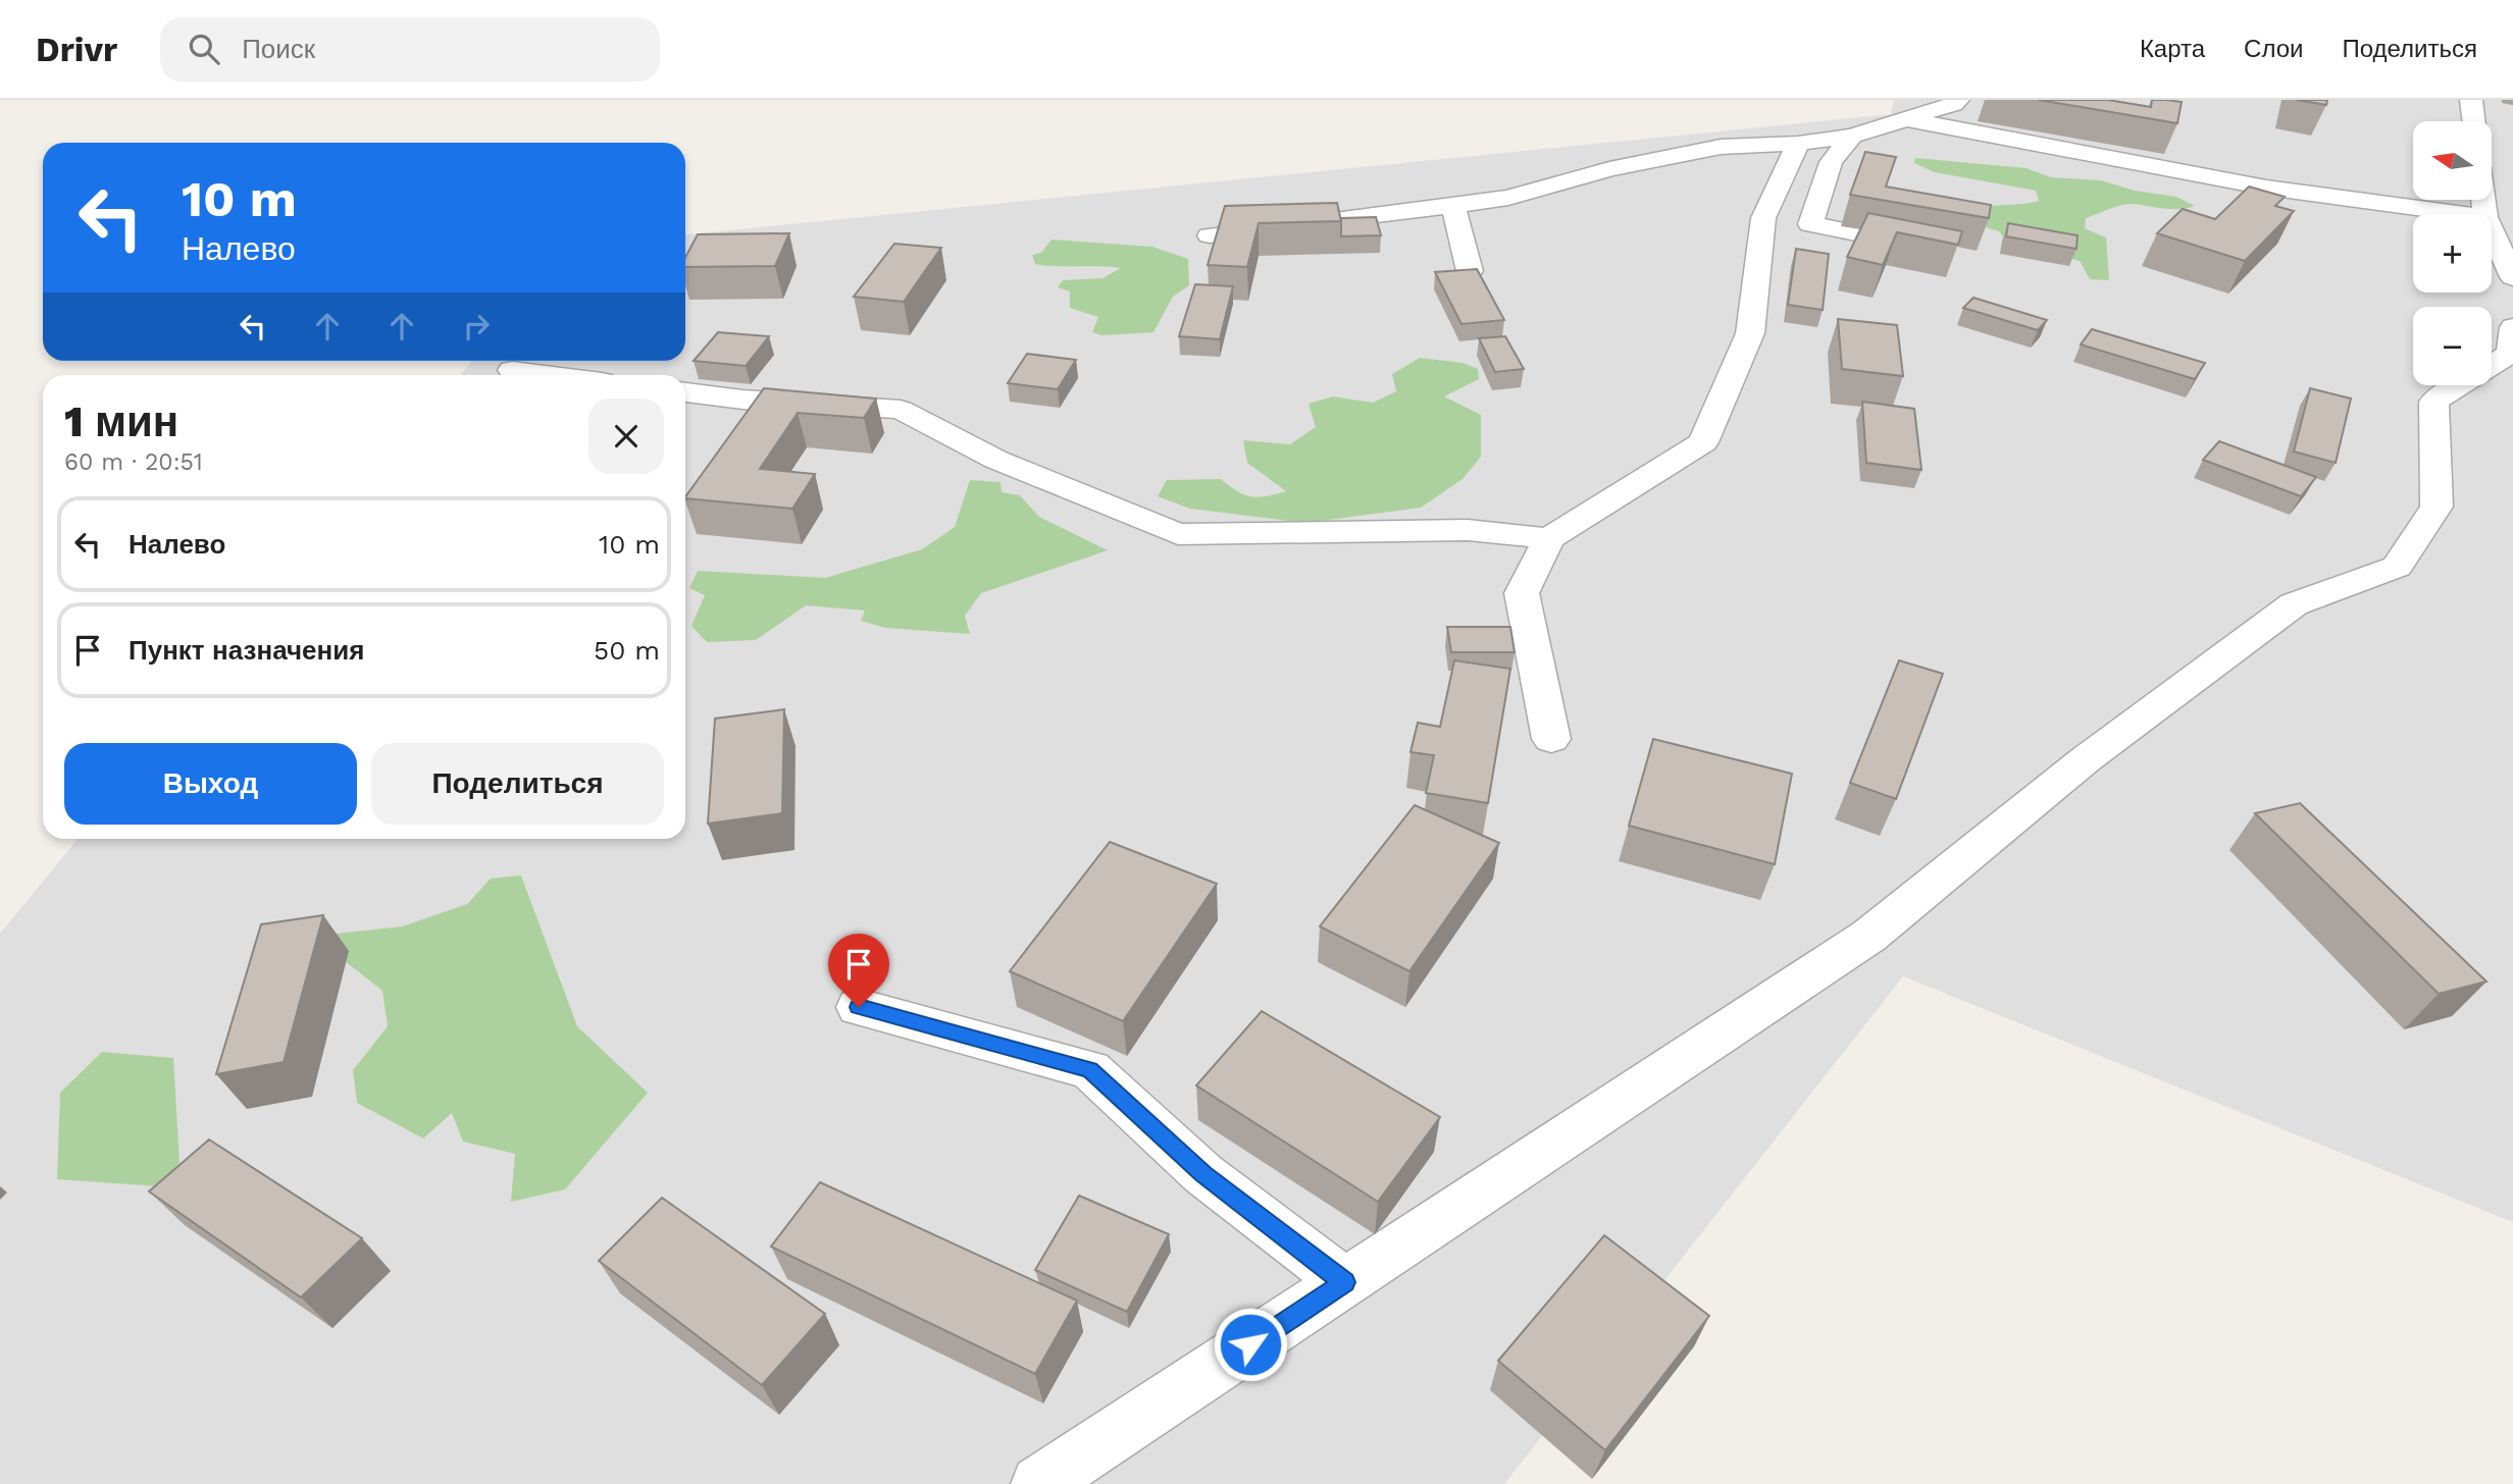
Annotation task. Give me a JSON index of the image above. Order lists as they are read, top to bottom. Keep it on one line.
{"north":"left","page":{"header":"Drivr","search":"Поиск","nav":["Карта","Слои","Поделиться"],"map_buttons":["+","−"],"turn":["10 m","Налево"],"heading":["1 мин","60 m · 20:51"],"list":[{"name":"Налево","value":"10 m"},{"name":"Пункт назначения","value":"50 m"}],"buttons":["Выход","Поделиться"]}}
